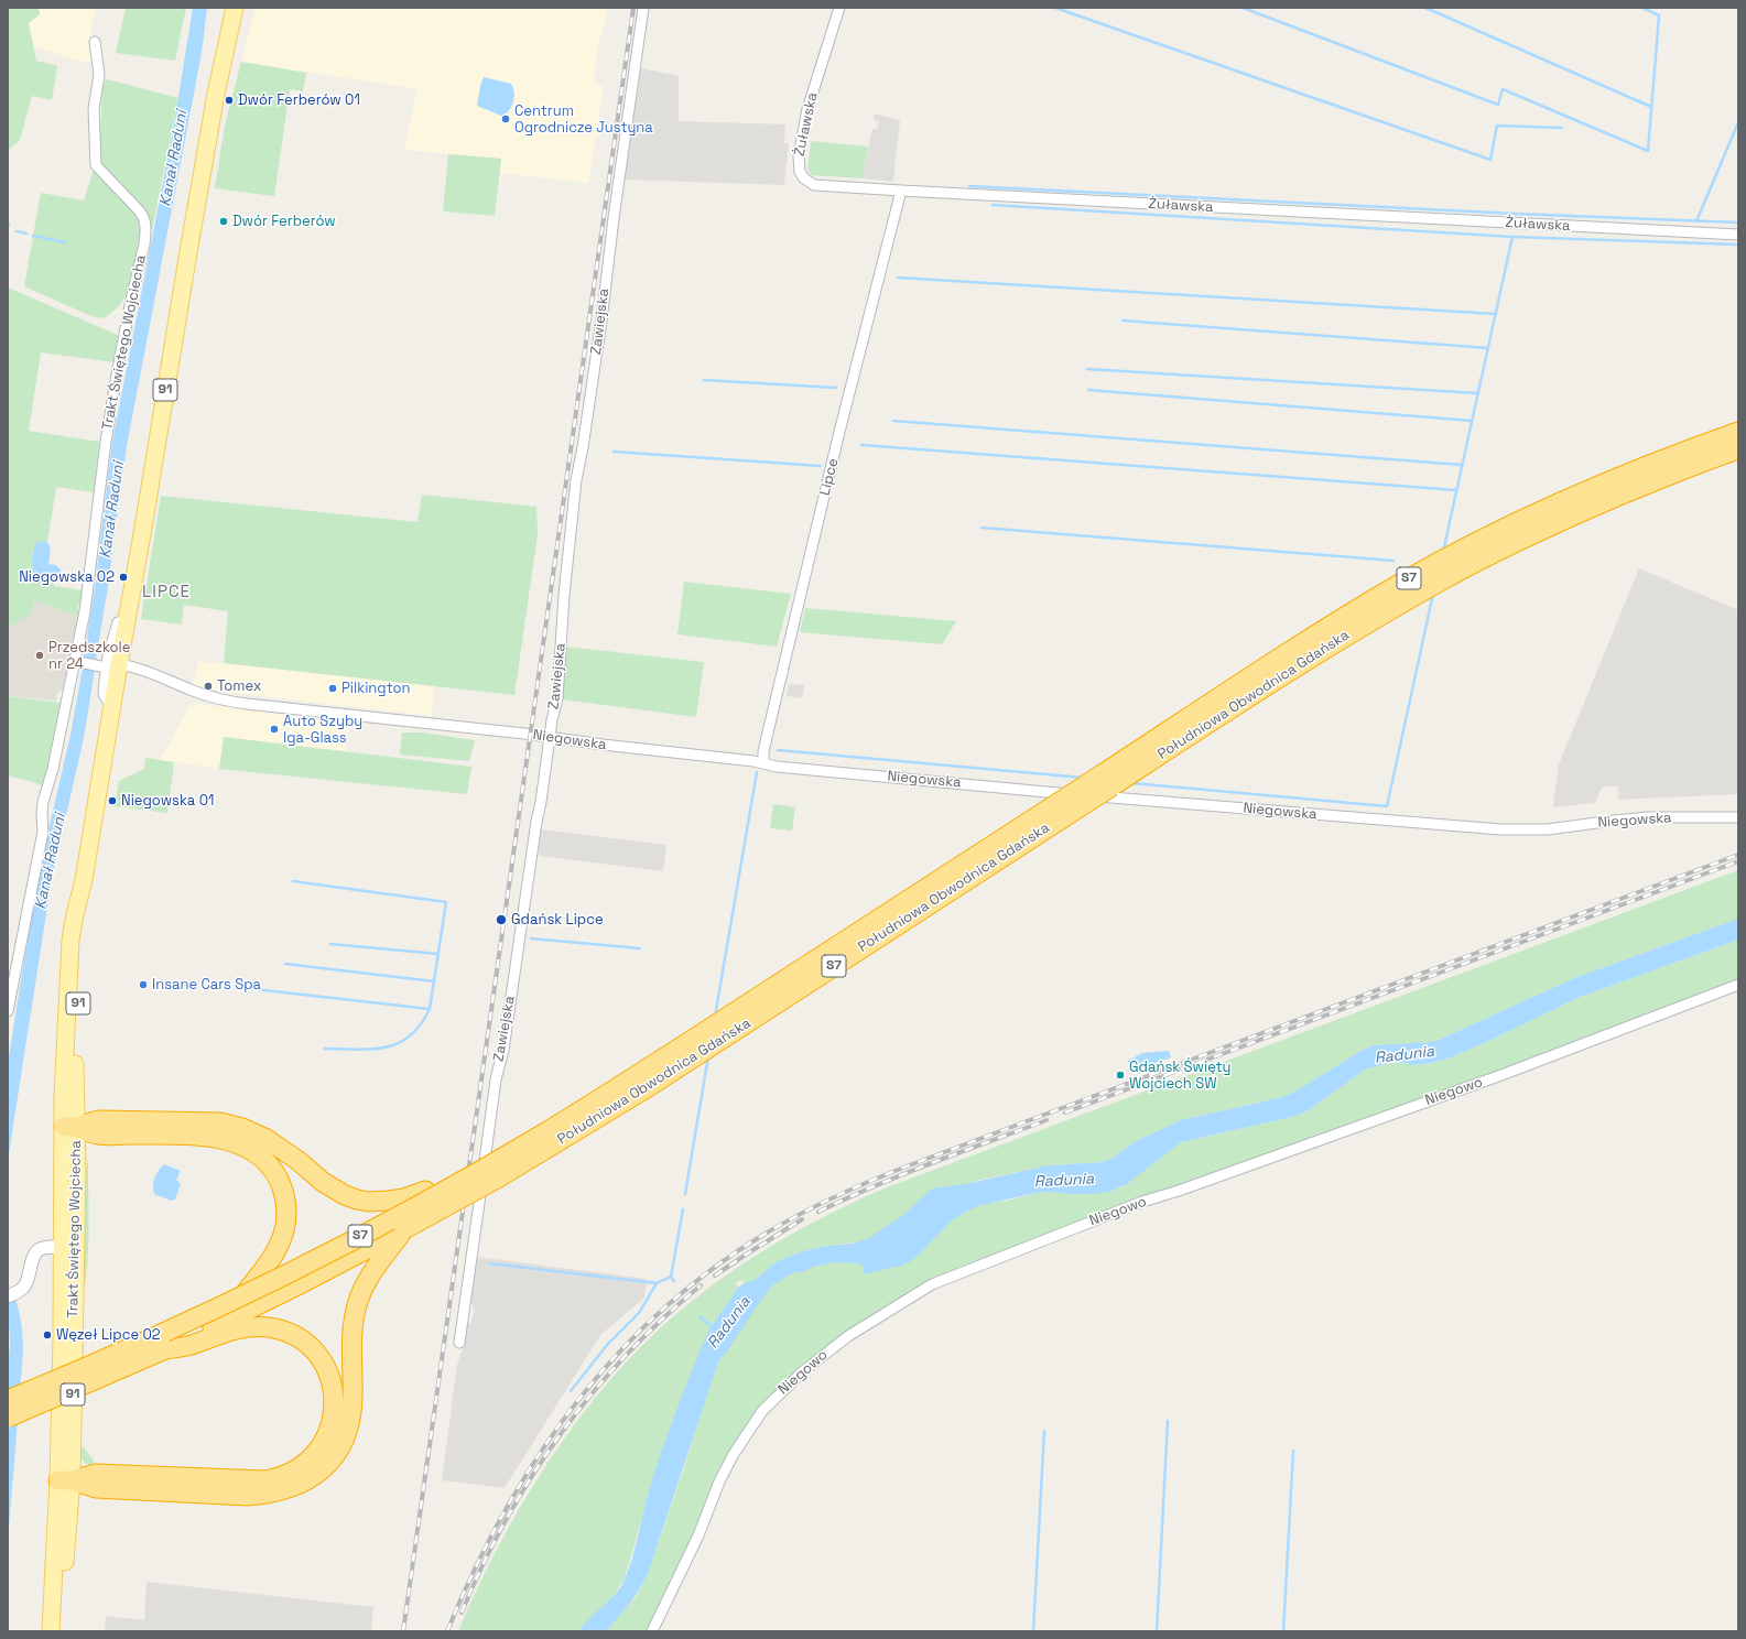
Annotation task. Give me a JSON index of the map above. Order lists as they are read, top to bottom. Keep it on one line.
{"streets":{"highway":["S7","Południowa Obwodnica Gdańska"],"main road":["Trakt Świętego Wojciecha","91"],"street":["Żuławska","Zawiejska","Lipce","Niegowska","Niegowo"]},"crossings":[["Żuławska","Lipce"],["Zawiejska","Niegowska"],["Trakt Świętego Wojciecha","Niegowska"],["Lipce","Niegowska"]],"districts":["LIPCE"],"water":["Kanał Raduni","Radunia"],"places":["Dwór Ferberów 01","Centrum Ogrodnicze Justyna","Dwór Ferberów","Niegowska 02","Przedszkole nr 24","Tomex","Pilkington","Auto Szyby Iga-Glass","Niegowska 01","Gdańsk Lipce","Insane Cars Spa","Gdańsk Święty Wojciech SW","Węzeł Lipce 02"]}
